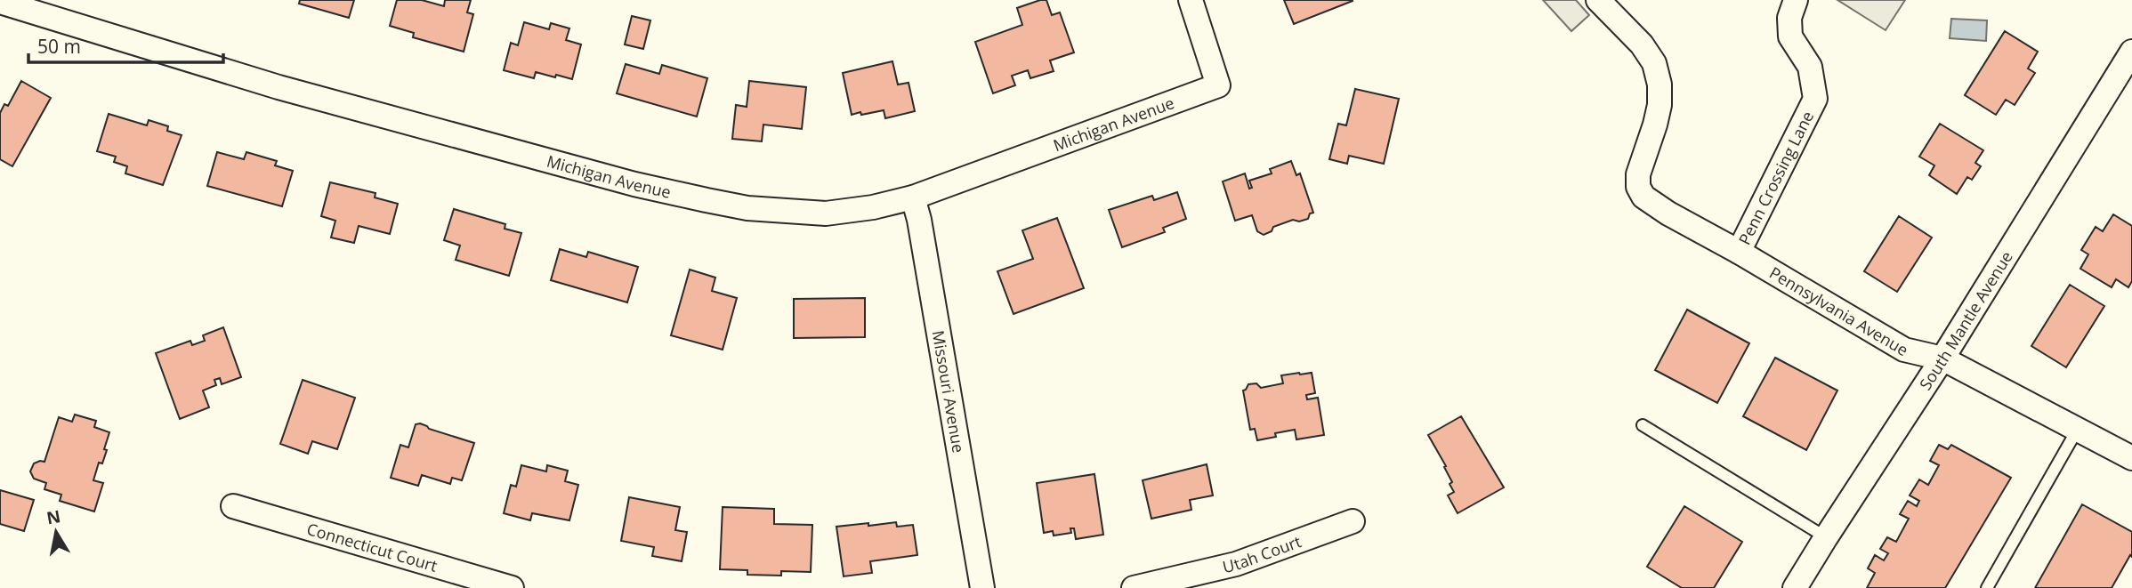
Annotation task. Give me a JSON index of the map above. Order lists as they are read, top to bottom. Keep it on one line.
{"streets":{"street":["Michigan Avenue","Penn Crossing Lane","Pennsylvania Avenue","South Mantle Avenue","Missouri Avenue","Connecticut Court","Utah Court"]},"crossings":[["Michigan Avenue","Missouri Avenue"],["Penn Crossing Lane","Pennsylvania Avenue"],["Pennsylvania Avenue","South Mantle Avenue"]],"scale_bar":"50 m","north":"top"}
